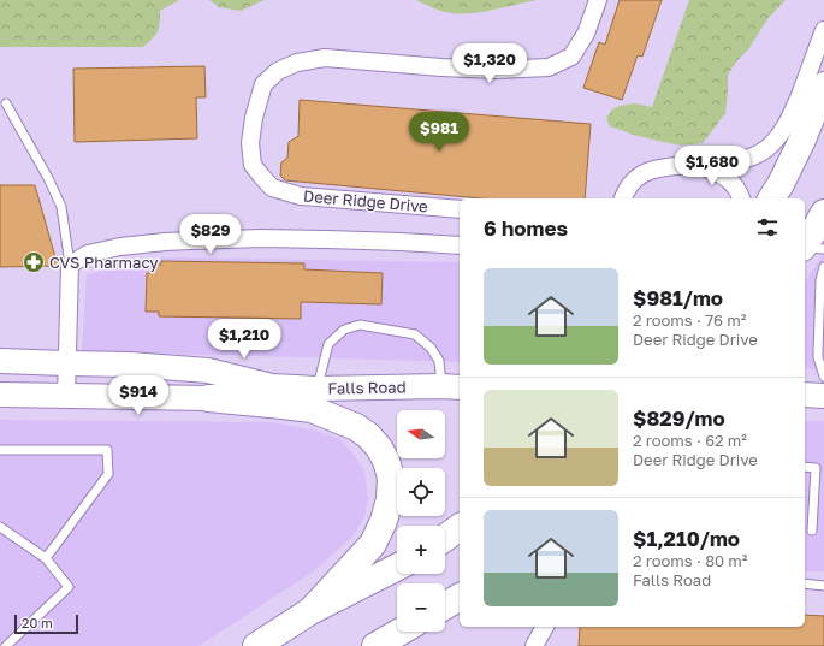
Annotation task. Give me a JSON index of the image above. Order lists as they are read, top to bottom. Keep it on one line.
{"streets":{"main road":["Falls Road"],"street":["Deer Ridge Drive"]},"places":{"pharmacy":["CVS Pharmacy"]},"scale_bar":"20 m","north":"left","page":{"price":["$1,320","$981","$1,680","$829","$1,210","$914"],"heading":"6 homes","list":[{"name":"$981/mo","note":"2 rooms · 76 m² · Deer Ridge Drive"},{"name":"$829/mo","note":"2 rooms · 62 m² · Deer Ridge Drive"},{"name":"$1,210/mo","note":"2 rooms · 80 m² · Falls Road"}],"map_buttons":["+","−"],"scale":"20 m"}}
